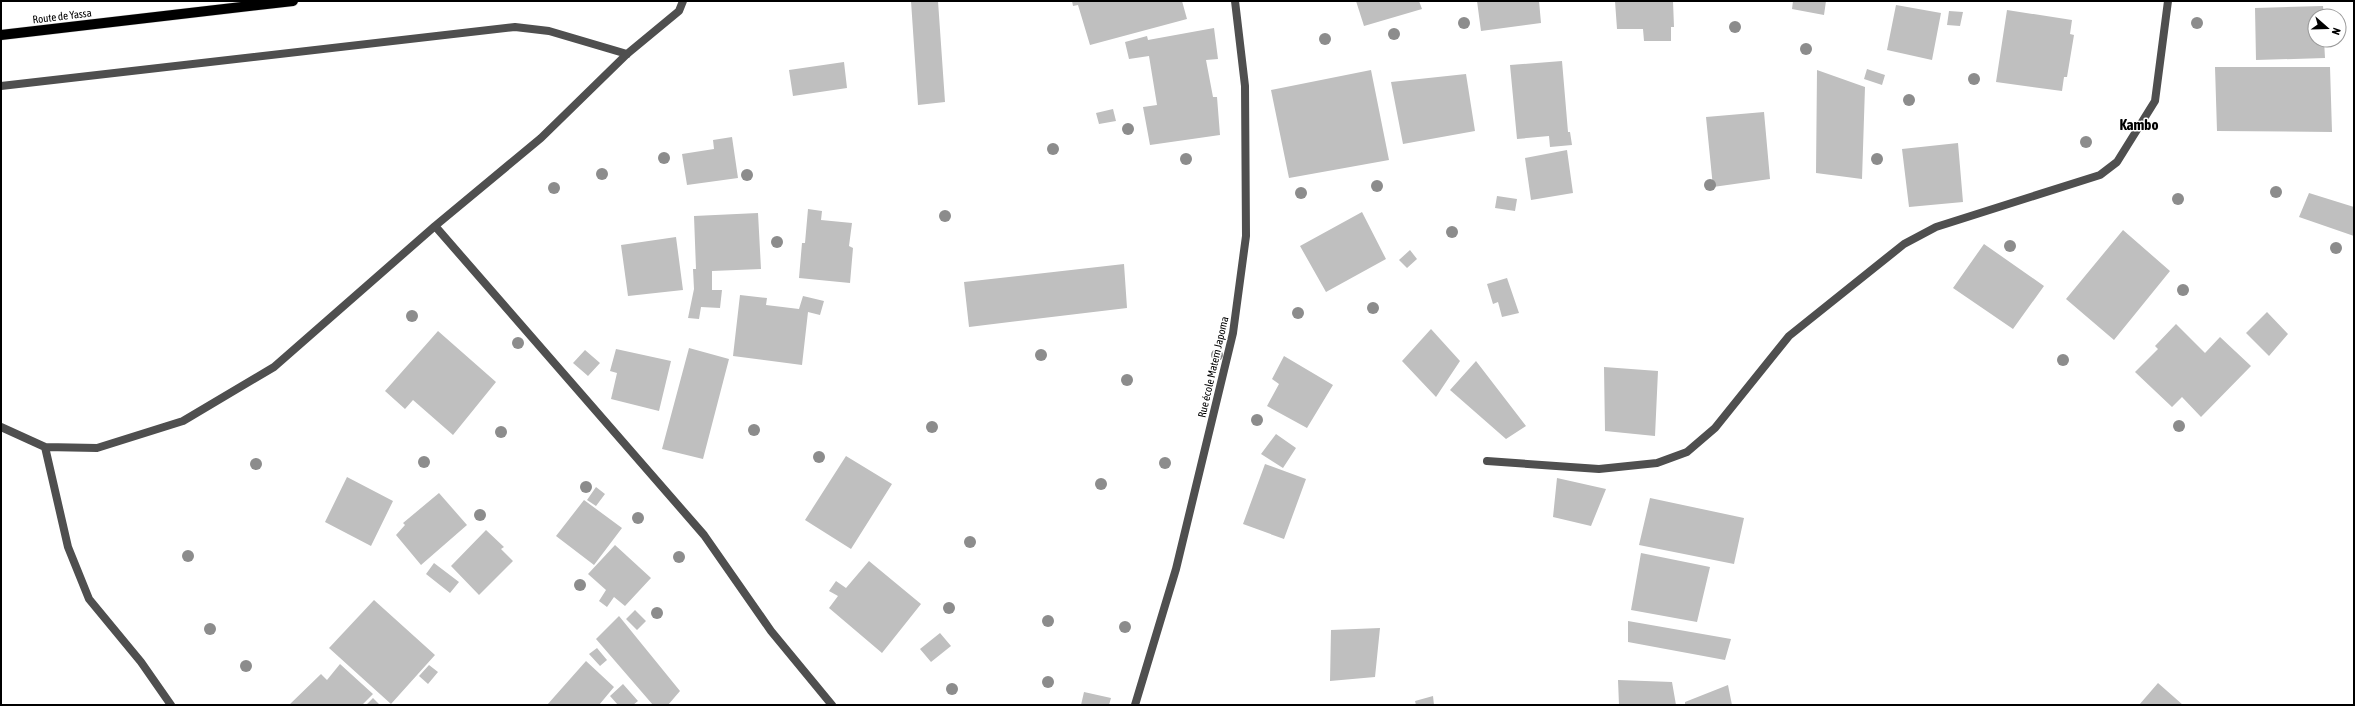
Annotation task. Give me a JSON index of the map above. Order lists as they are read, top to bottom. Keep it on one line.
{"streets":{"main road":["Route de Yassa"],"street":["Rue école Matern Japoma"]},"districts":["Kambo"],"north":"right"}
